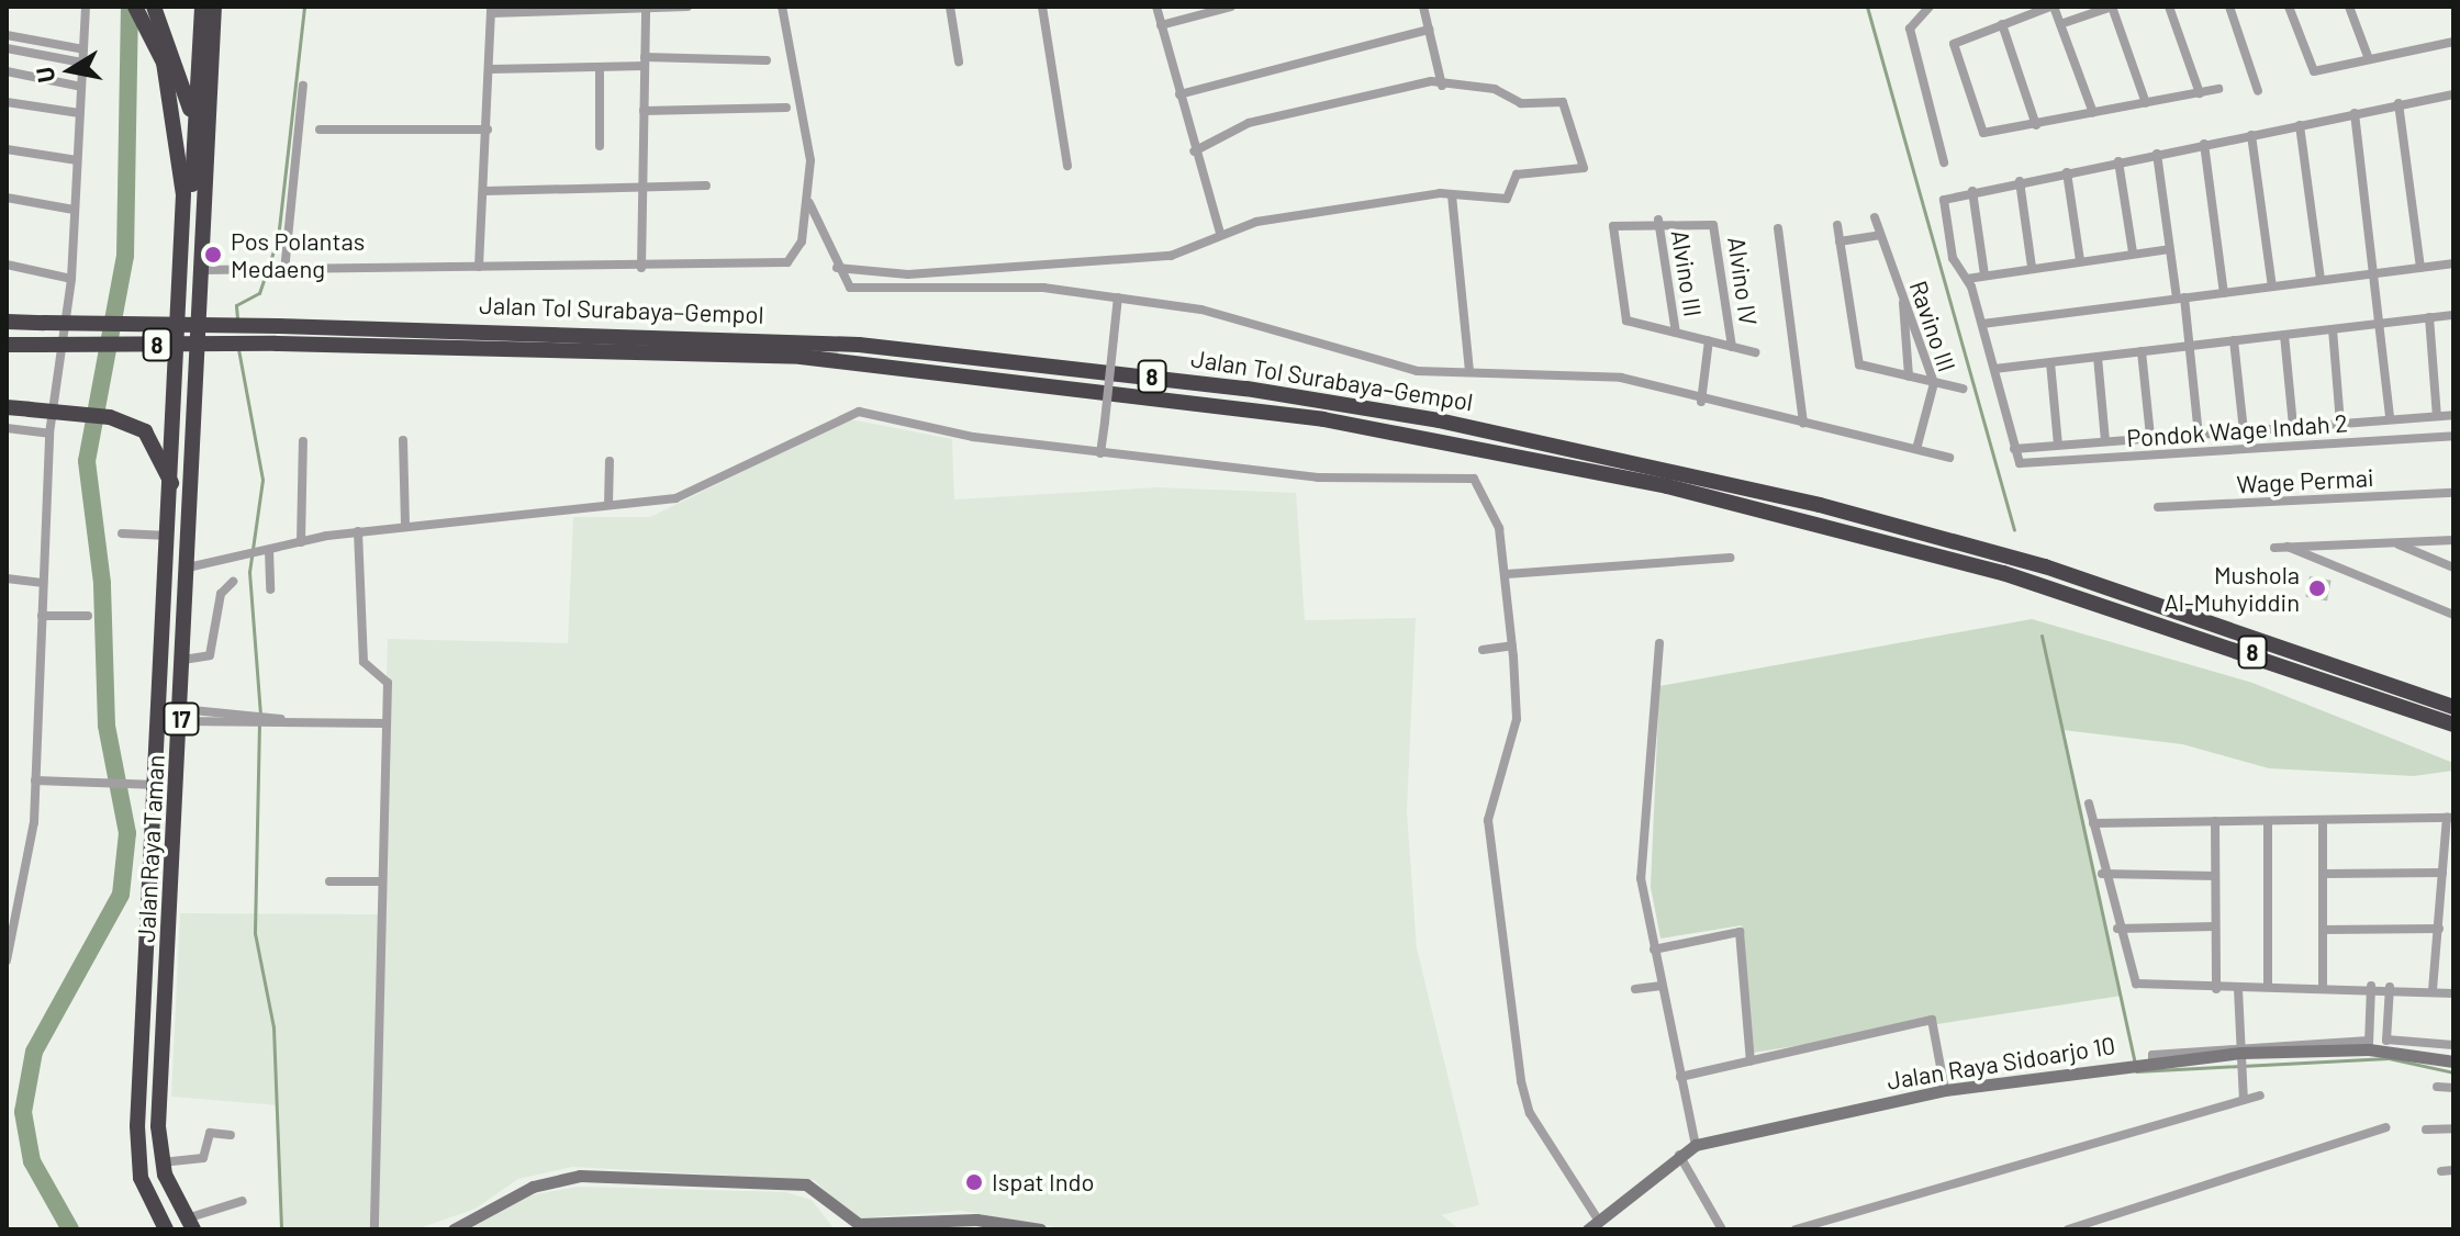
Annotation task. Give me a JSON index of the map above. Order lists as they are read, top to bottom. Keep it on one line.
{"streets":{"highway":["Jalan Tol Surabaya–Gempol","8","17","Jalan Raya Taman"],"street":["Alvino III","Alvino IV","Ravino III","Pondok Wage Indah 2","Wage Permai","Jalan Raya Sidoarjo 10"]},"crossings":[["Alvino III","Alvino IV"],["17","Jalan Raya Taman"]],"places":["Pos Polantas Medaeng","Mushola Al-Muhyiddin","Ispat Indo"],"north":"left"}
